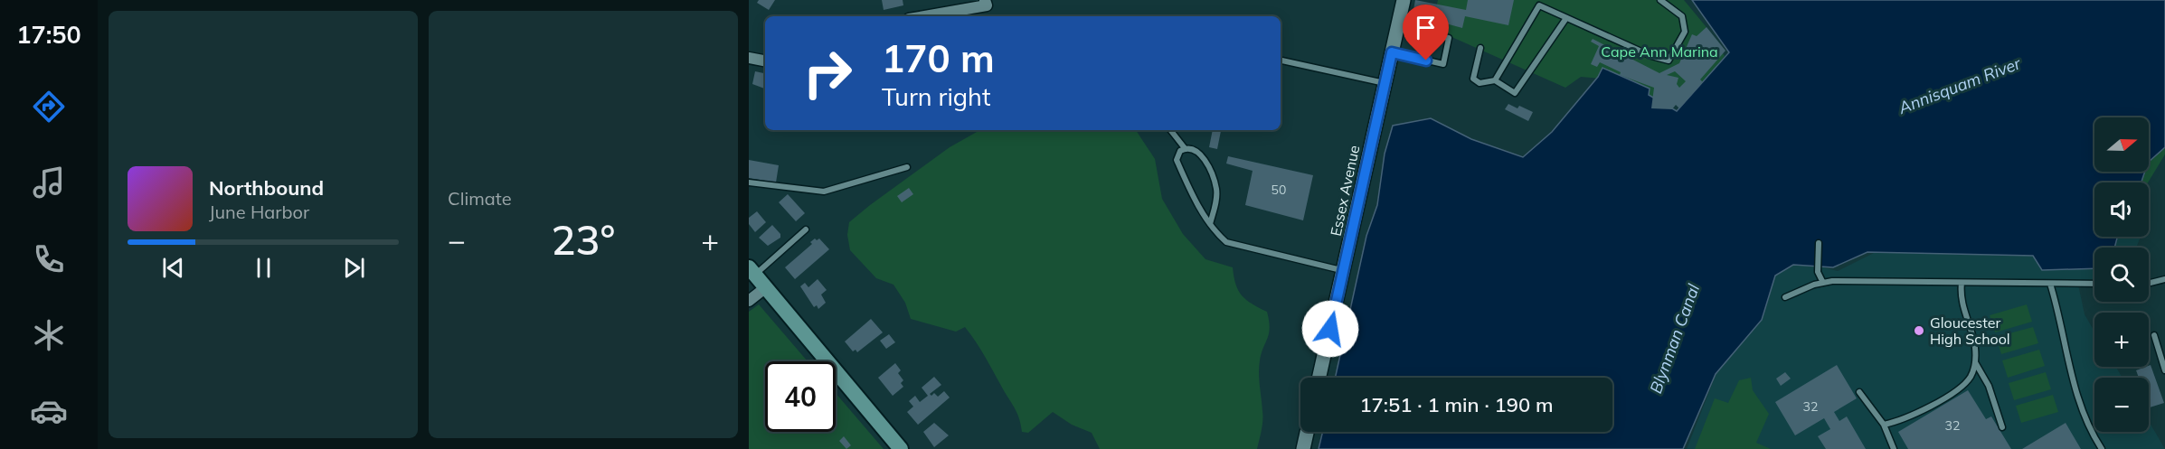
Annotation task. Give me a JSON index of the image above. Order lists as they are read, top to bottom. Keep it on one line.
{"streets":{"street":["Essex Avenue"]},"water":["Annisquam River","Blynman Canal"],"parks":["Cape Ann Marina"],"places":["Gloucester High School"],"house_numbers":["50","32","32"],"north":"right","page":{"tabs":"17:50","tile":"Climate","turn":["170 m","Turn right"],"map_buttons":["+","−"],"song":["Northbound","June Harbor"],"heat":["−","23°","+"],"limit":"40","trip":"17:51 · 1 min · 190 m"}}
